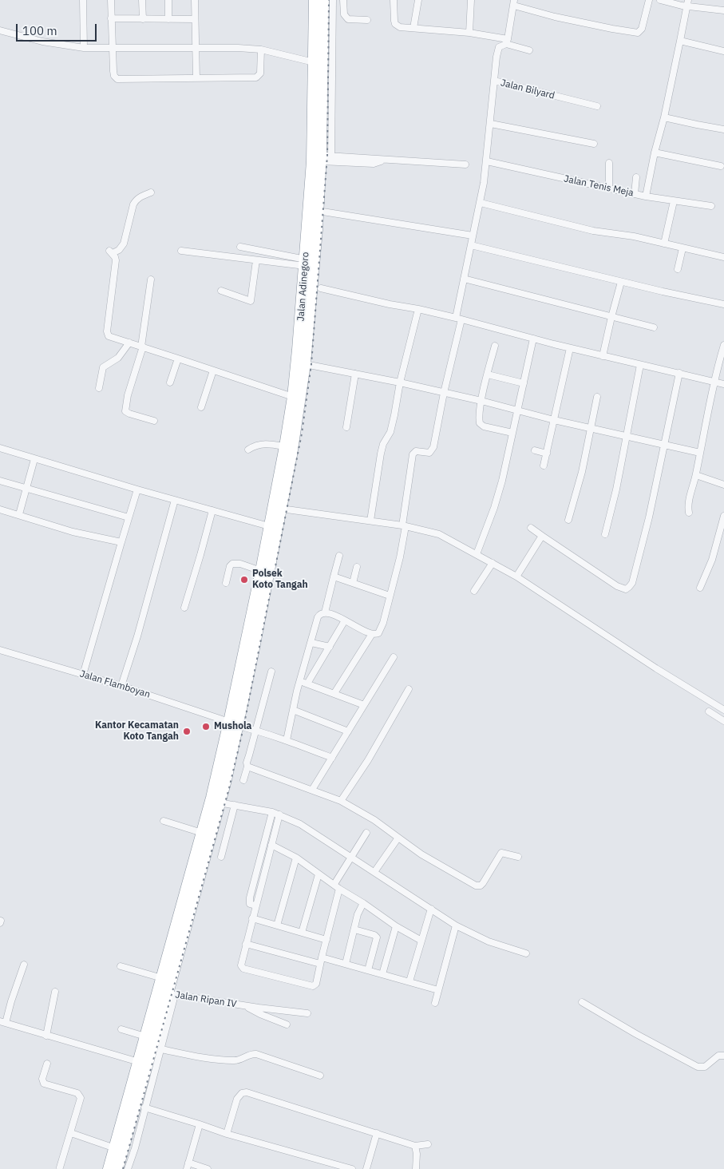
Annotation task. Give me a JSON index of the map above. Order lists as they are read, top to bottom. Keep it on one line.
{"streets":{"highway":["Jalan Adinegoro"],"street":["Jalan Bilyard","Jalan Tenis Meja","Jalan Flamboyan","Jalan Ripan IV"]},"crossings":[["Jalan Adinegoro","Jalan Flamboyan"]],"places":["Polsek Koto Tangah","Mushola","Kantor Kecamatan Koto Tangah"],"scale_bar":"100 m"}
